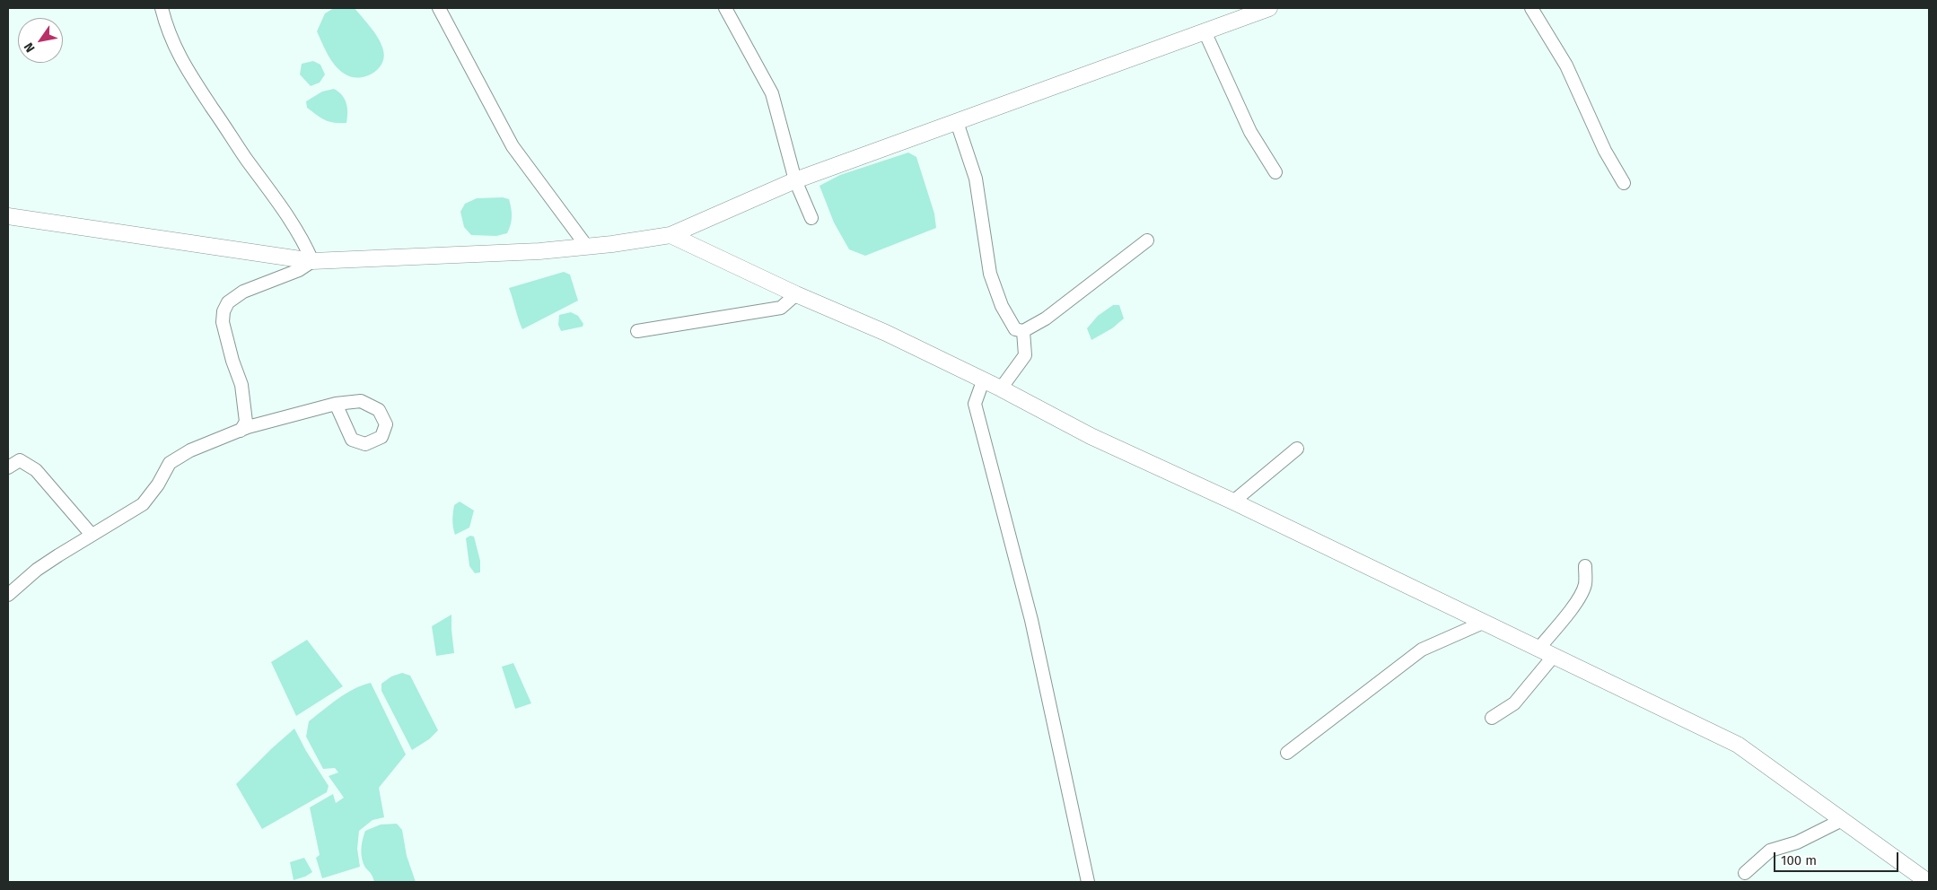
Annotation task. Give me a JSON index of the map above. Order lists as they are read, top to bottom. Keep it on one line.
{"scale_bar":"100 m","north":"bottom left"}
